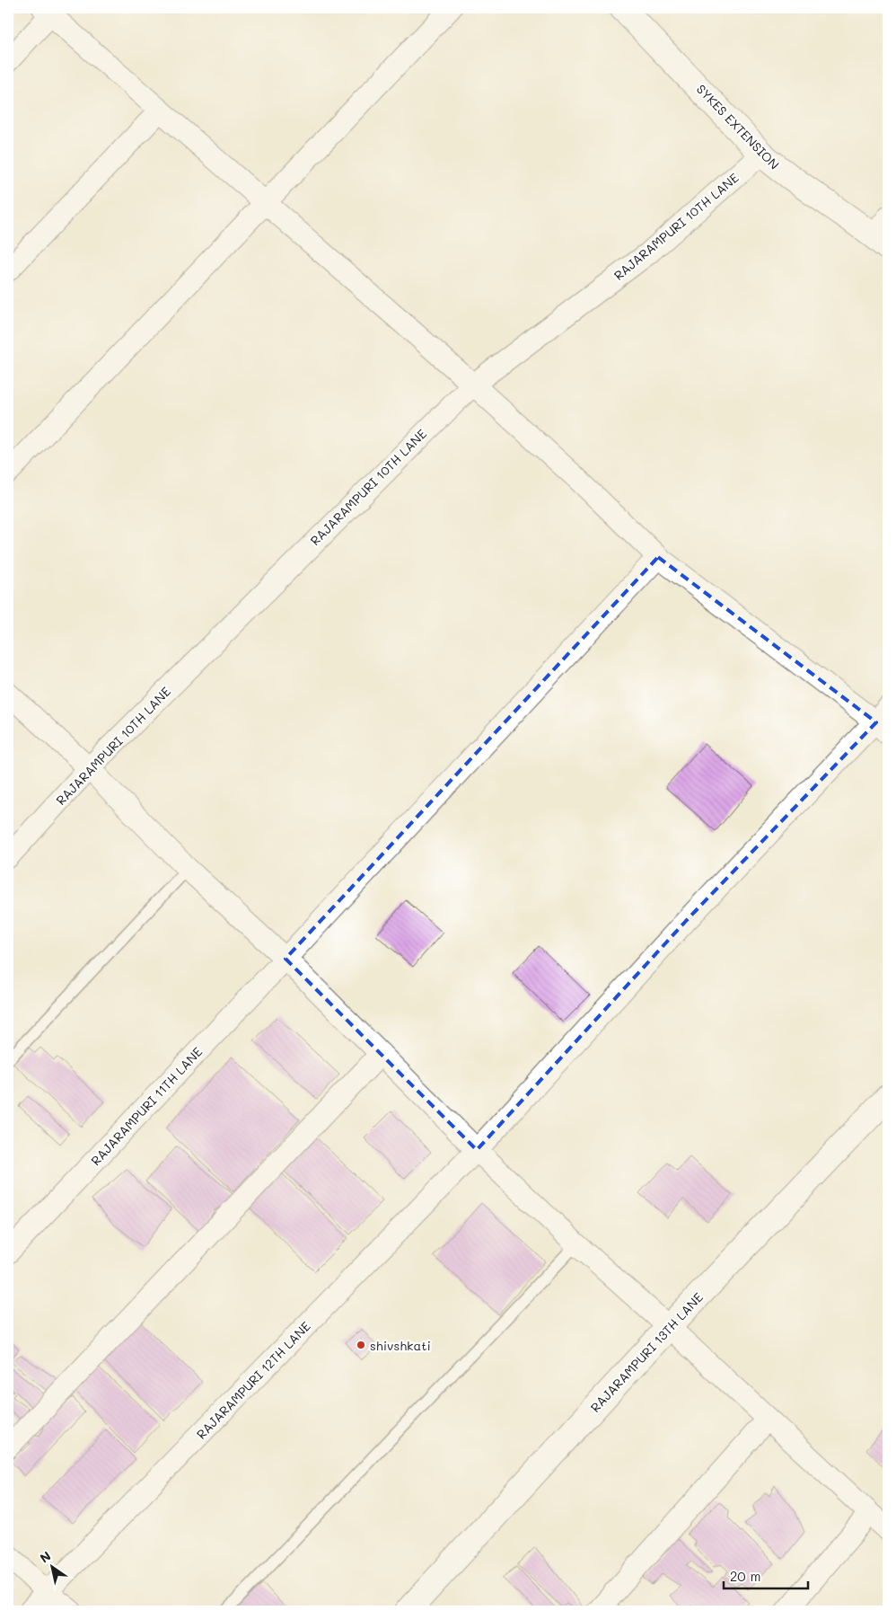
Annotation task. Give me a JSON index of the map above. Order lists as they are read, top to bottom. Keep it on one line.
{"streets":{"street":["SYKES EXTENSION","RAJARAMPURI 10TH LANE","RAJARAMPURI 11TH LANE","RAJARAMPURI 13TH LANE","RAJARAMPURI 12TH LANE"]},"crossings":[["SYKES EXTENSION","RAJARAMPURI 10TH LANE"]],"places":["shivshkati"],"scale_bar":"20 m","north":"top left"}
